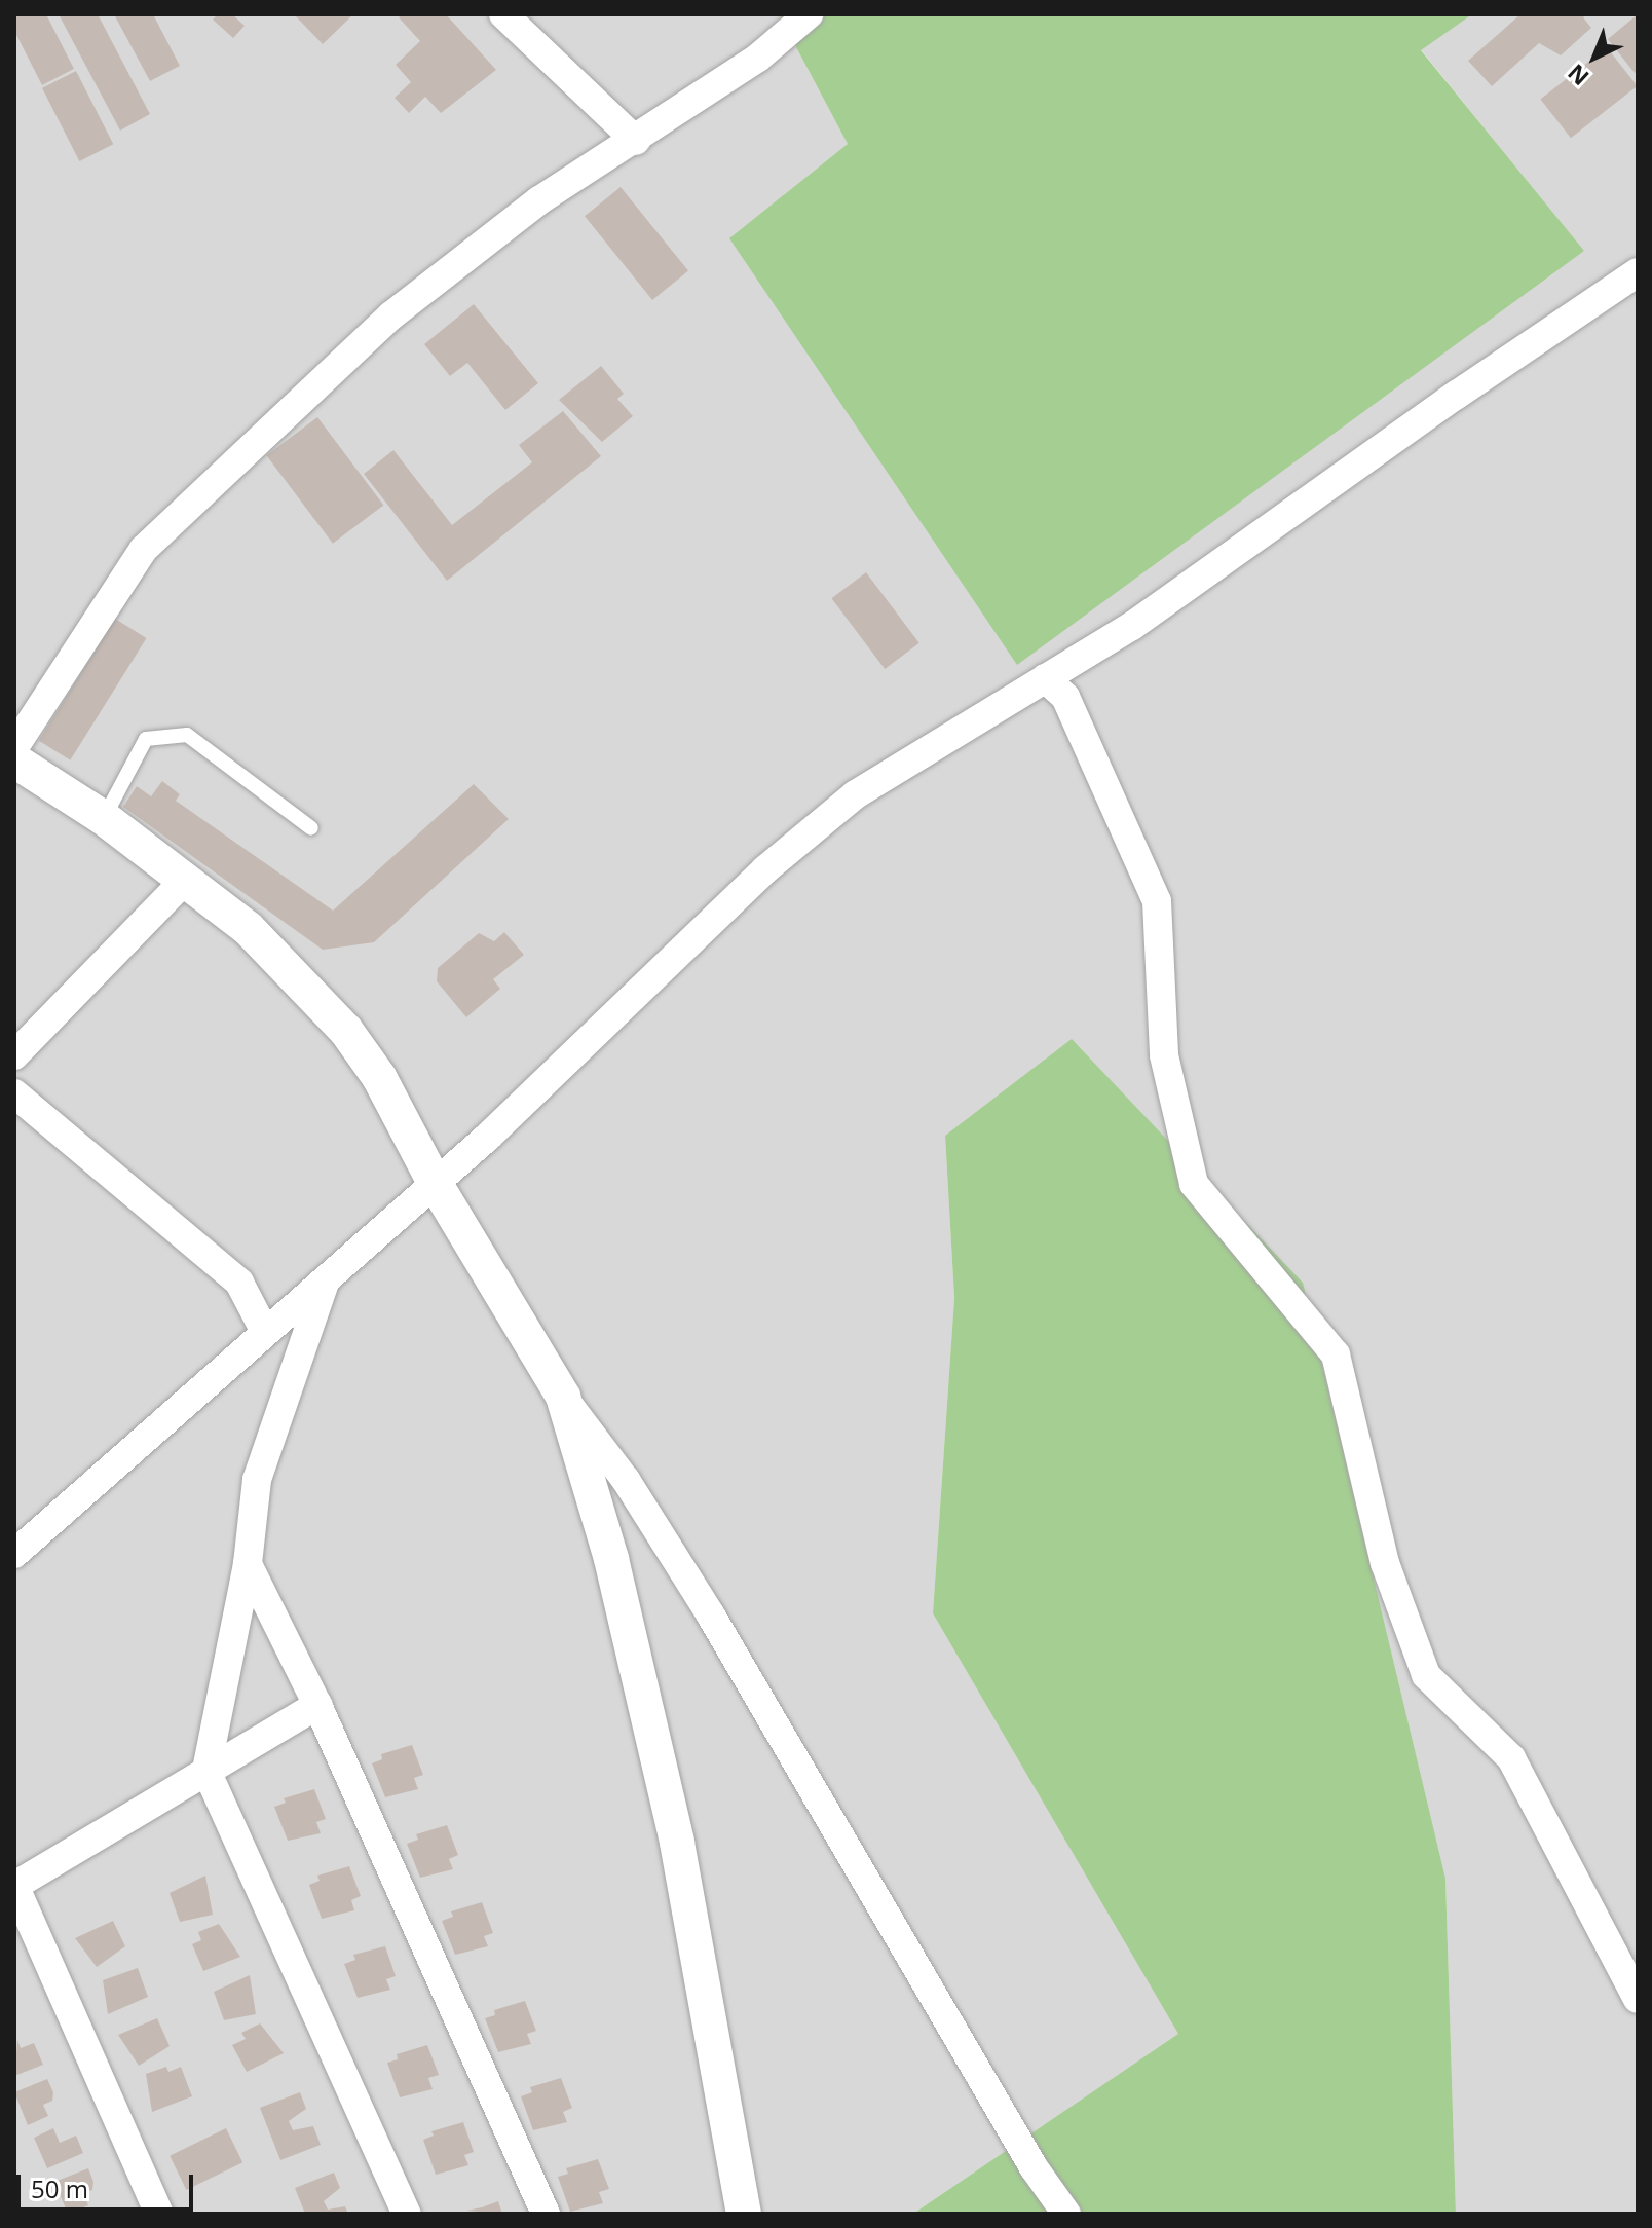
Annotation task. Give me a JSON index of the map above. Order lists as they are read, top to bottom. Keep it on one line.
{"scale_bar":"50 m","north":"bottom left"}
